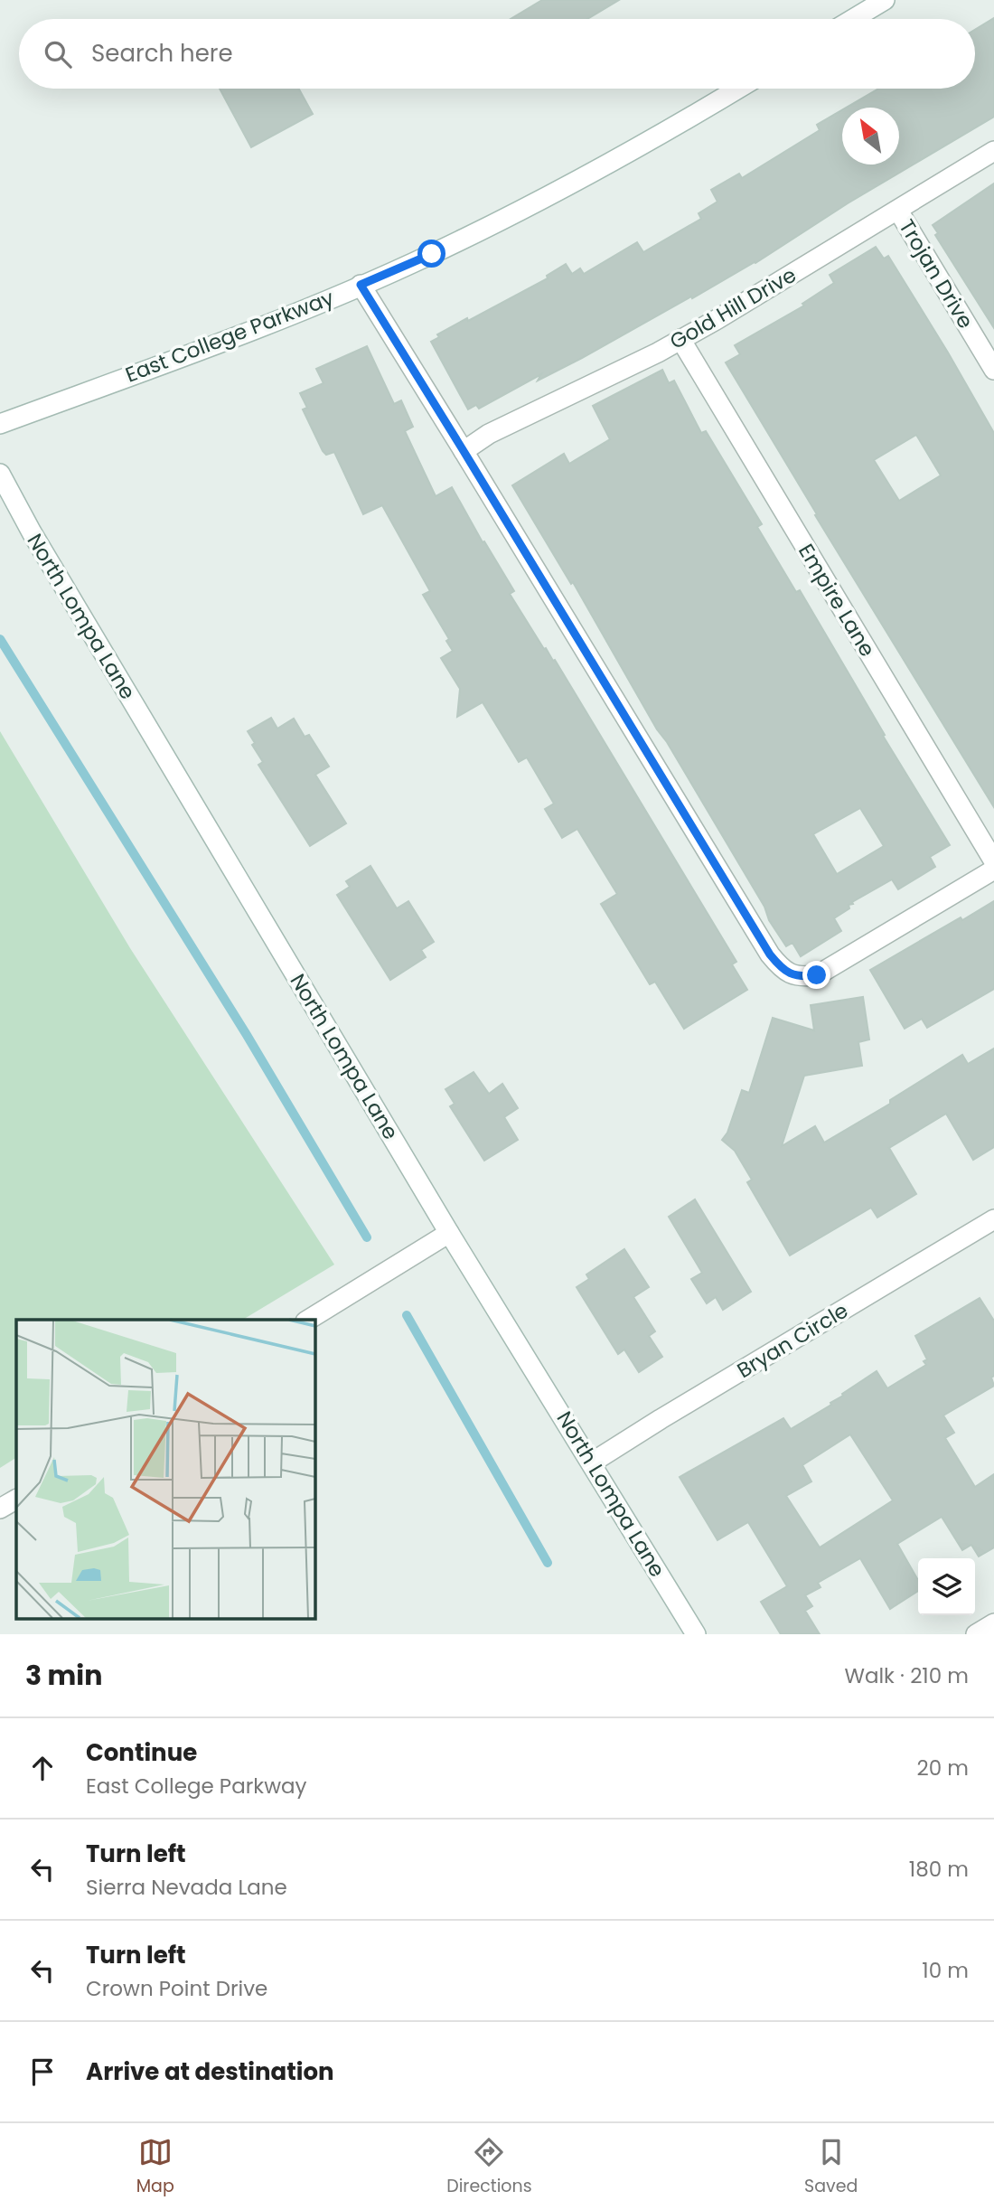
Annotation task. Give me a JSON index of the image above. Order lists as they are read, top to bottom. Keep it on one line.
{"streets":{"street":["Trojan Drive","Gold Hill Drive","East College Parkway","Empire Lane","North Lompa Lane","Bryan Circle"]},"crossings":[["Trojan Drive","Gold Hill Drive"],["Gold Hill Drive","Empire Lane"],["North Lompa Lane","Bryan Circle"]],"north":"top left","page":{"search":"Search here","heading":["3 min","Walk · 210 m"],"list":[["Continue","East College Parkway","20 m"],["Turn left","Sierra Nevada Lane","180 m"],["Turn left","Crown Point Drive","10 m"],"Arrive at destination"],"nav":["Map","Directions","Saved"]}}
